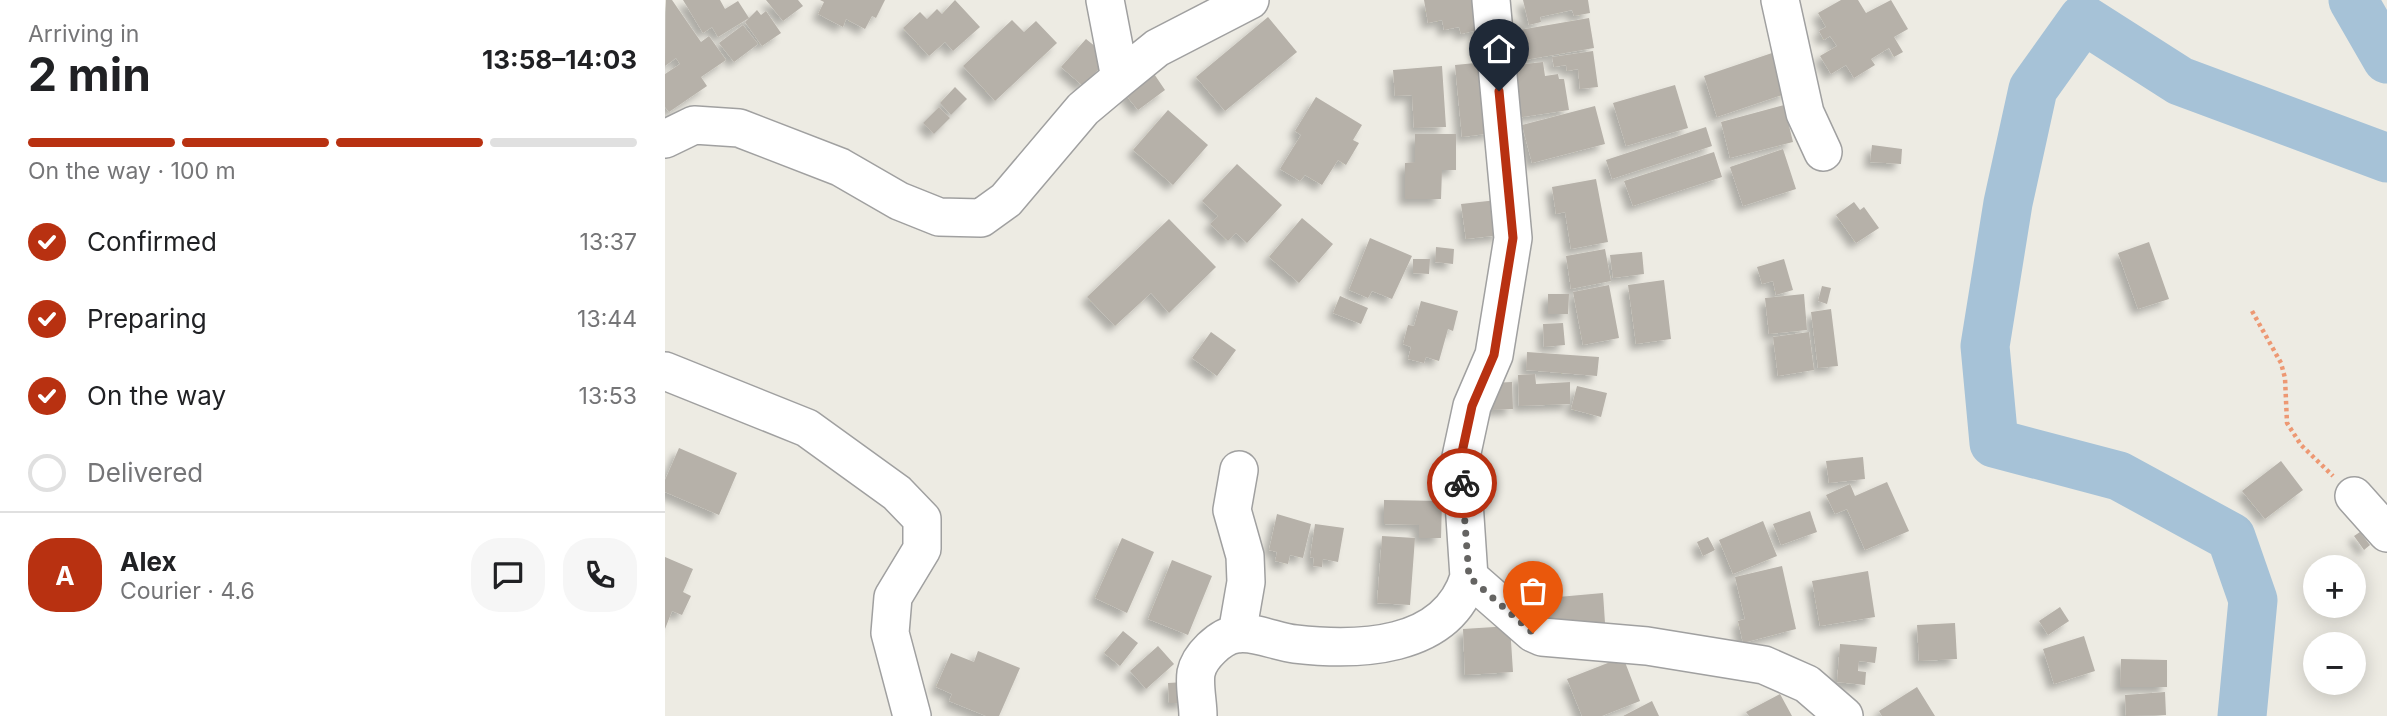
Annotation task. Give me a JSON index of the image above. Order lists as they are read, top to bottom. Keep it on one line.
{"page":{"heading":["2 min","Arriving in","13:58–14:03"],"panel":["Alex","Courier · 4.6"],"bar":"On the way · 100 m","list":[["Confirmed","13:37"],["Preparing","13:44"],["On the way","13:53"],"Delivered"],"round":"A","map_buttons":["+","−"]}}
